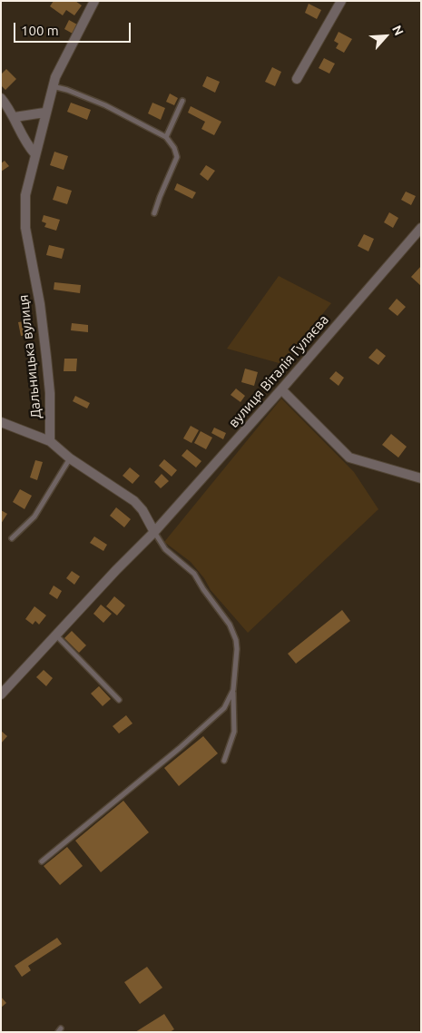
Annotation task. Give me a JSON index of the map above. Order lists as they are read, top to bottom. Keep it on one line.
{"streets":{"street":["Дальницька вулиця","вулиця Віталія Гуляєва"]},"scale_bar":"100 m","north":"top right"}
